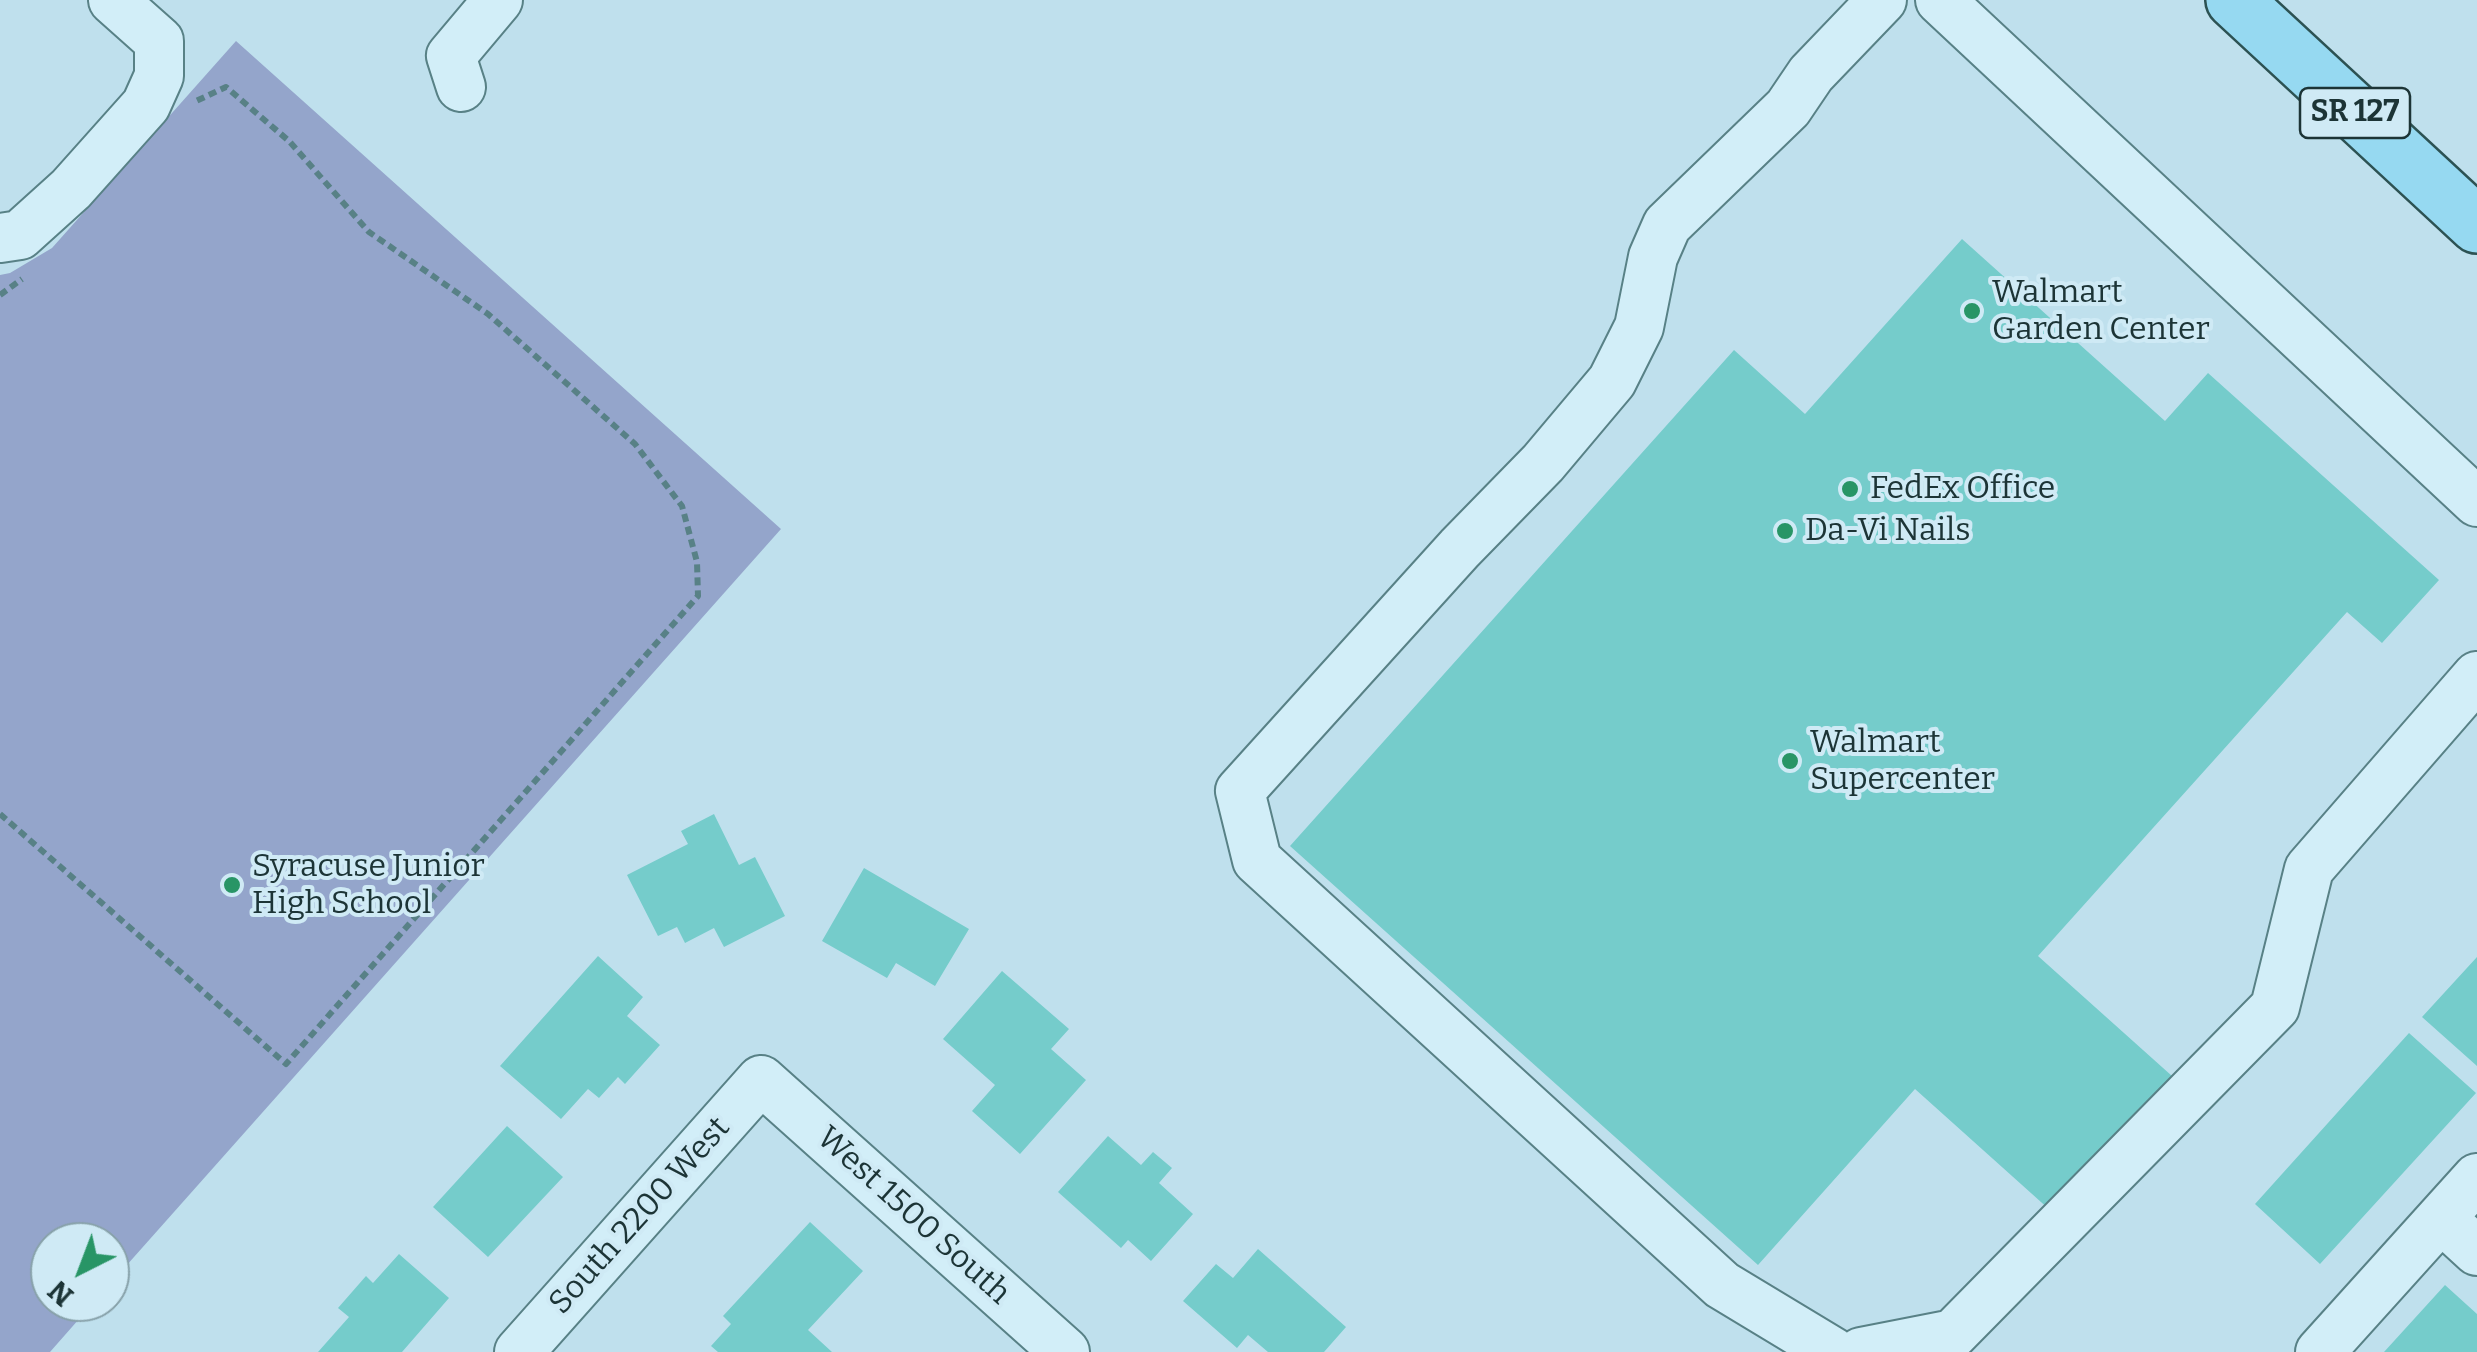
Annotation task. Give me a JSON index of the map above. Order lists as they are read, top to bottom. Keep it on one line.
{"streets":{"main road":["SR 127"],"street":["South 2200 West","West 1500 South"]},"crossings":[["South 2200 West","West 1500 South"]],"places":["Walmart Garden Center","FedEx Office","Da-Vi Nails","Walmart Supercenter","Syracuse Junior High School"],"north":"bottom left"}
